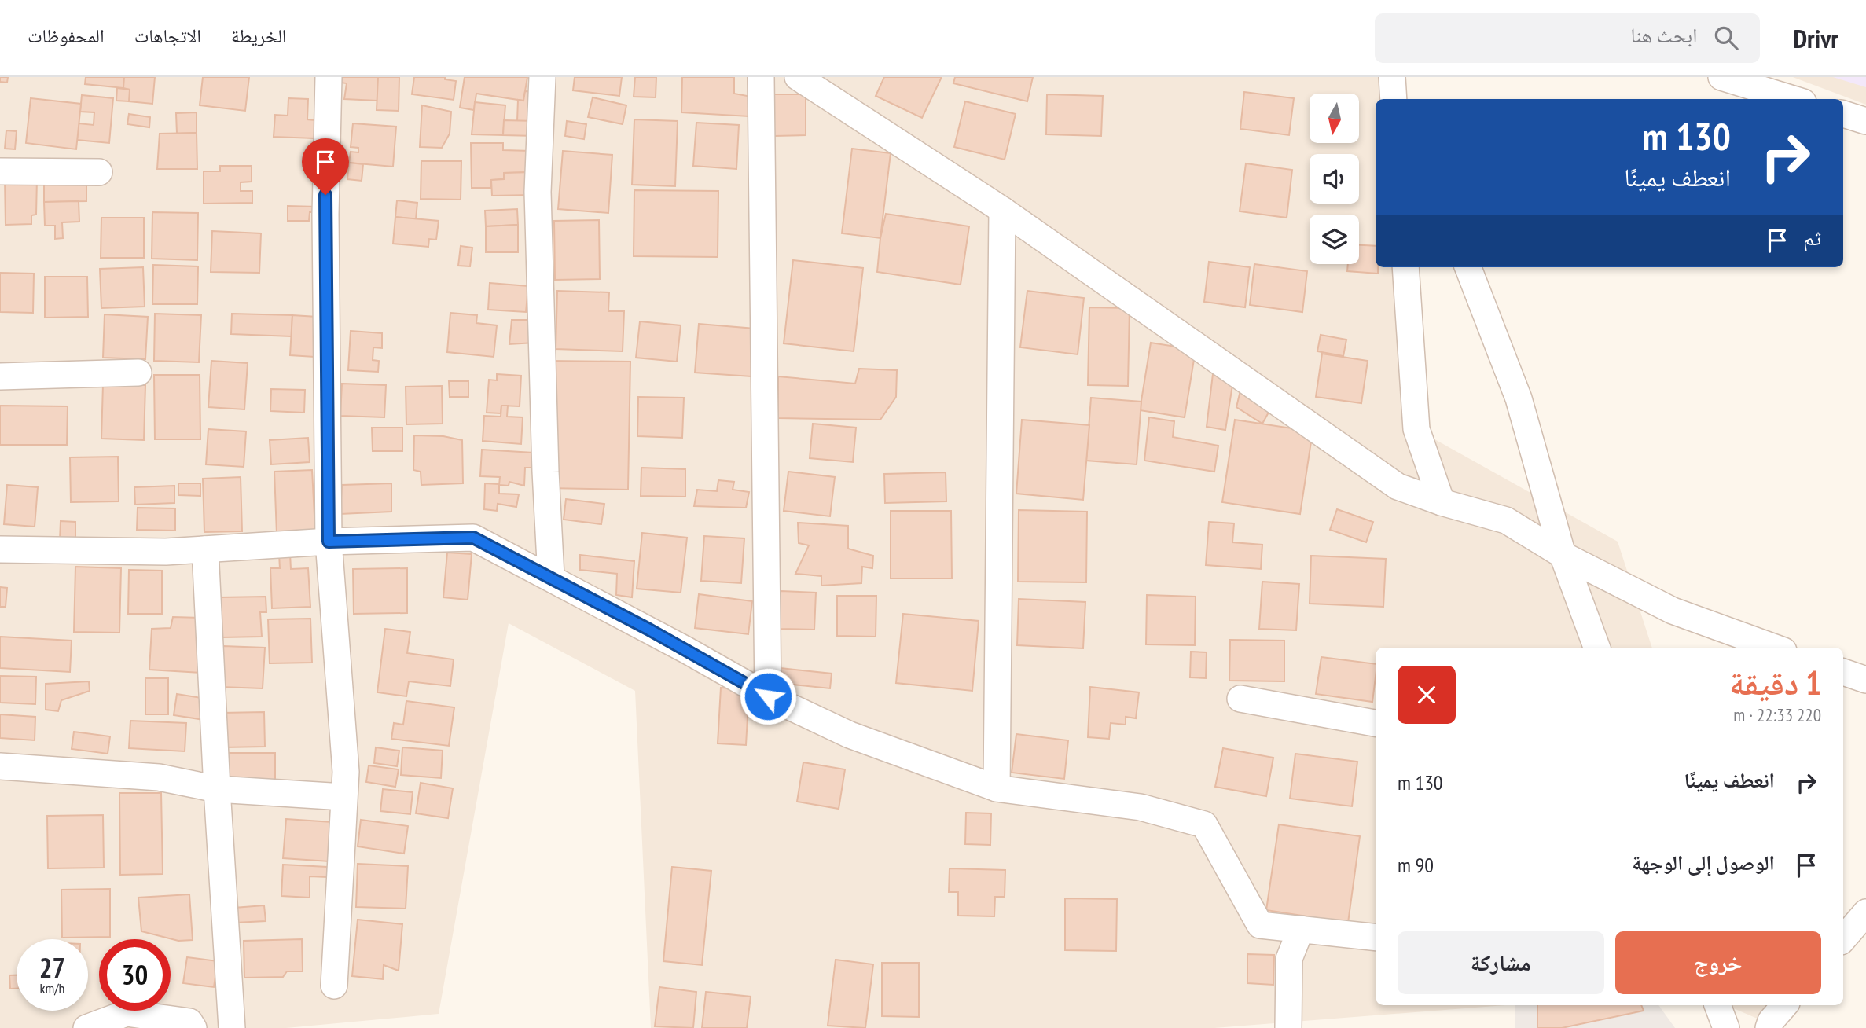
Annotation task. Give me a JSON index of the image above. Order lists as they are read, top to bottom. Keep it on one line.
{"north":"bottom","page":{"header":"Drivr","search":"ابحث هنا","nav":["الخريطة","الاتجاهات","المحفوظات"],"turn":["130 m","انعطف يمينًا"],"then":"ثم","heading":["1 دقيقة","220 m · 22:33"],"list":[{"name":"انعطف يمينًا","value":"130 m"},{"name":"الوصول إلى الوجهة","value":"90 m"}],"buttons":["خروج","مشاركة"],"speed":"27 km/h","limit":"30"}}
